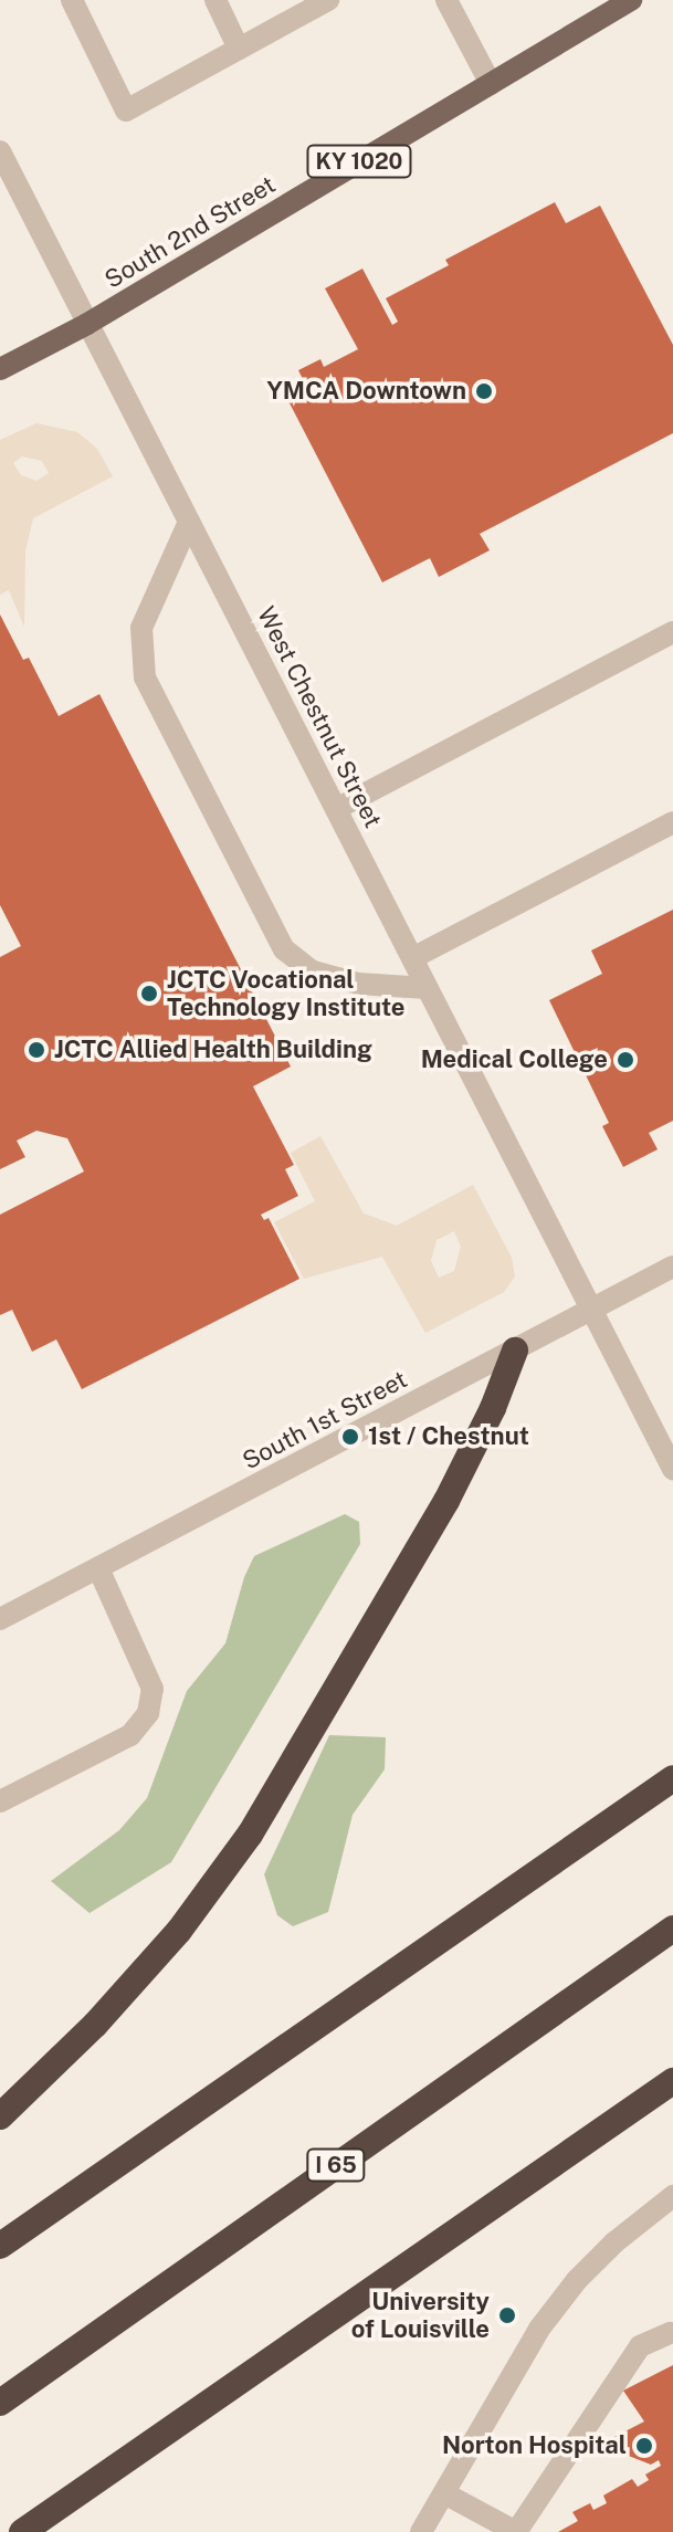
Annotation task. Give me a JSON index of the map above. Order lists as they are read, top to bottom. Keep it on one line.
{"streets":{"highway":["I 65"],"main road":["KY 1020","South 2nd Street"],"street":["West Chestnut Street","South 1st Street"]},"crossings":[["South 2nd Street","West Chestnut Street"],["West Chestnut Street","South 1st Street"]],"places":["YMCA Downtown","JCTC Vocational Technology Institute","JCTC Allied Health Building","Medical College","1st / Chestnut","University of Louisville","Norton Hospital"]}
